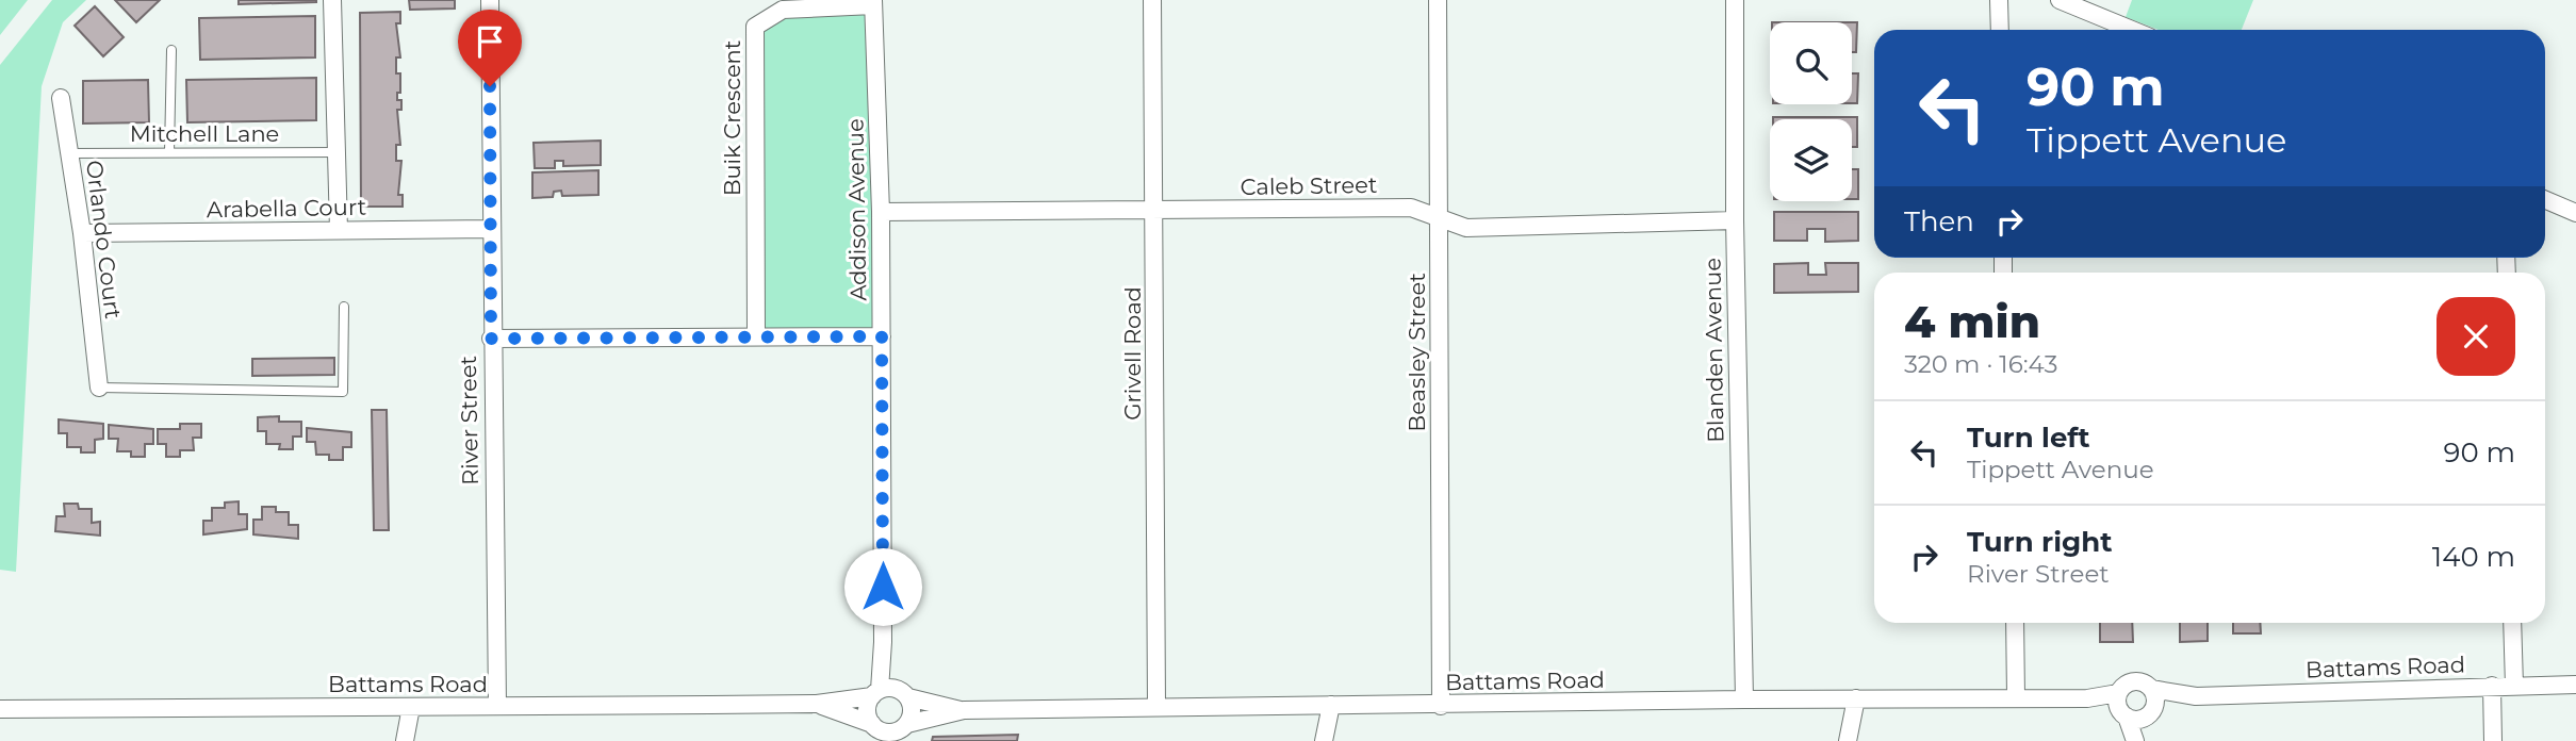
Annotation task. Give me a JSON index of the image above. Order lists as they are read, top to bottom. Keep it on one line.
{"streets":{"street":["Buik Crescent","Caleb Street","Arabella Court","Addison Avenue","Orlando Court","Blanden Avenue","Beasley Street","Grivell Road","River Street","Battams Road"],"lane":["Mitchell Lane"]},"crossings":[["Buik Crescent","Addison Avenue"],["Mitchell Lane","Orlando Court"],["Caleb Street","Addison Avenue"],["Caleb Street","Blanden Avenue"],["Caleb Street","Beasley Street"],["Caleb Street","Grivell Road"],["Arabella Court","Orlando Court"],["Arabella Court","River Street"],["Addison Avenue","Battams Road"],["Blanden Avenue","Battams Road"],["Beasley Street","Battams Road"],["Grivell Road","Battams Road"],["River Street","Battams Road"]],"page":{"turn":["90 m","Tippett Avenue"],"then":"Then","heading":["4 min","320 m · 16:43"],"list":[{"name":"Turn left","note":"Tippett Avenue","value":"90 m"},{"name":"Turn right","note":"River Street","value":"140 m"}]}}
